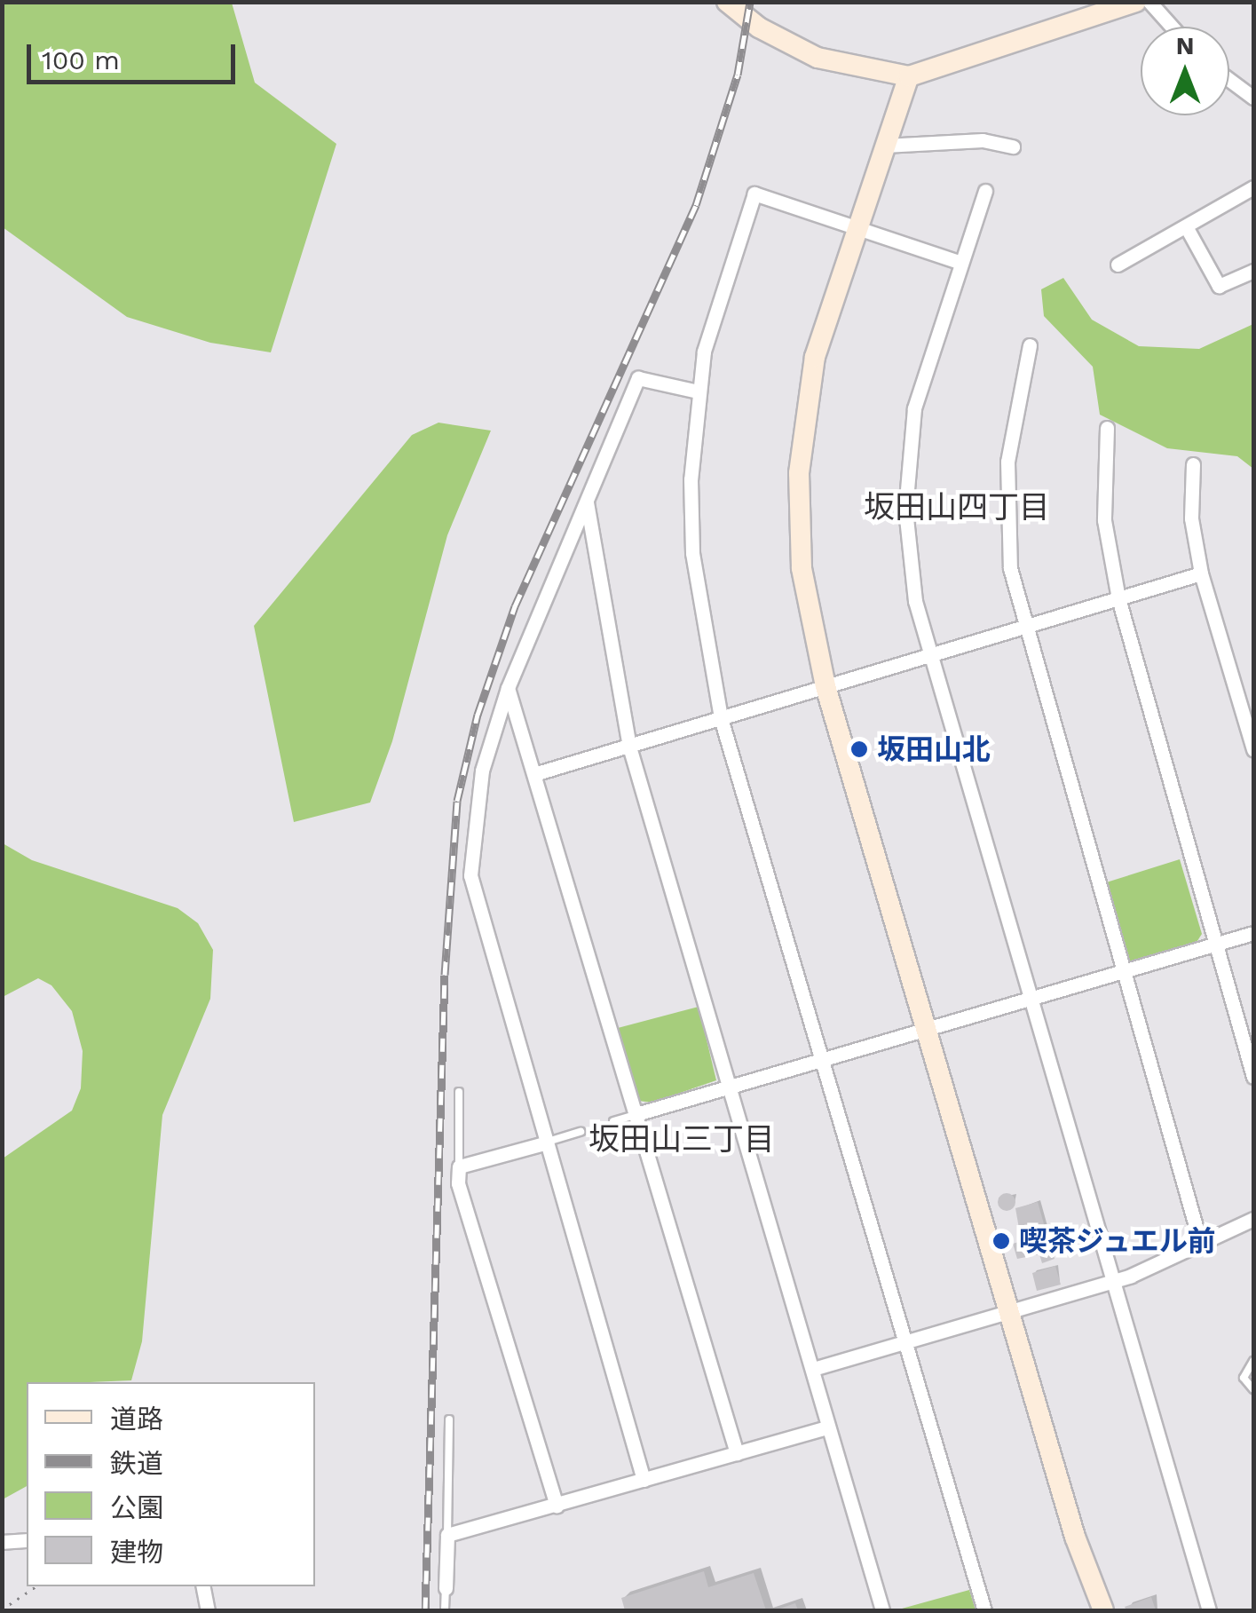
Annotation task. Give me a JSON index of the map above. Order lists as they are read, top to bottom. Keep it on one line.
{"districts":["坂田山四丁目","坂田山三丁目"],"places":["坂田山北","喫茶ジュエル前"],"legend":["道路","鉄道","公園","建物"],"scale_bar":"100 m","north":"top"}
